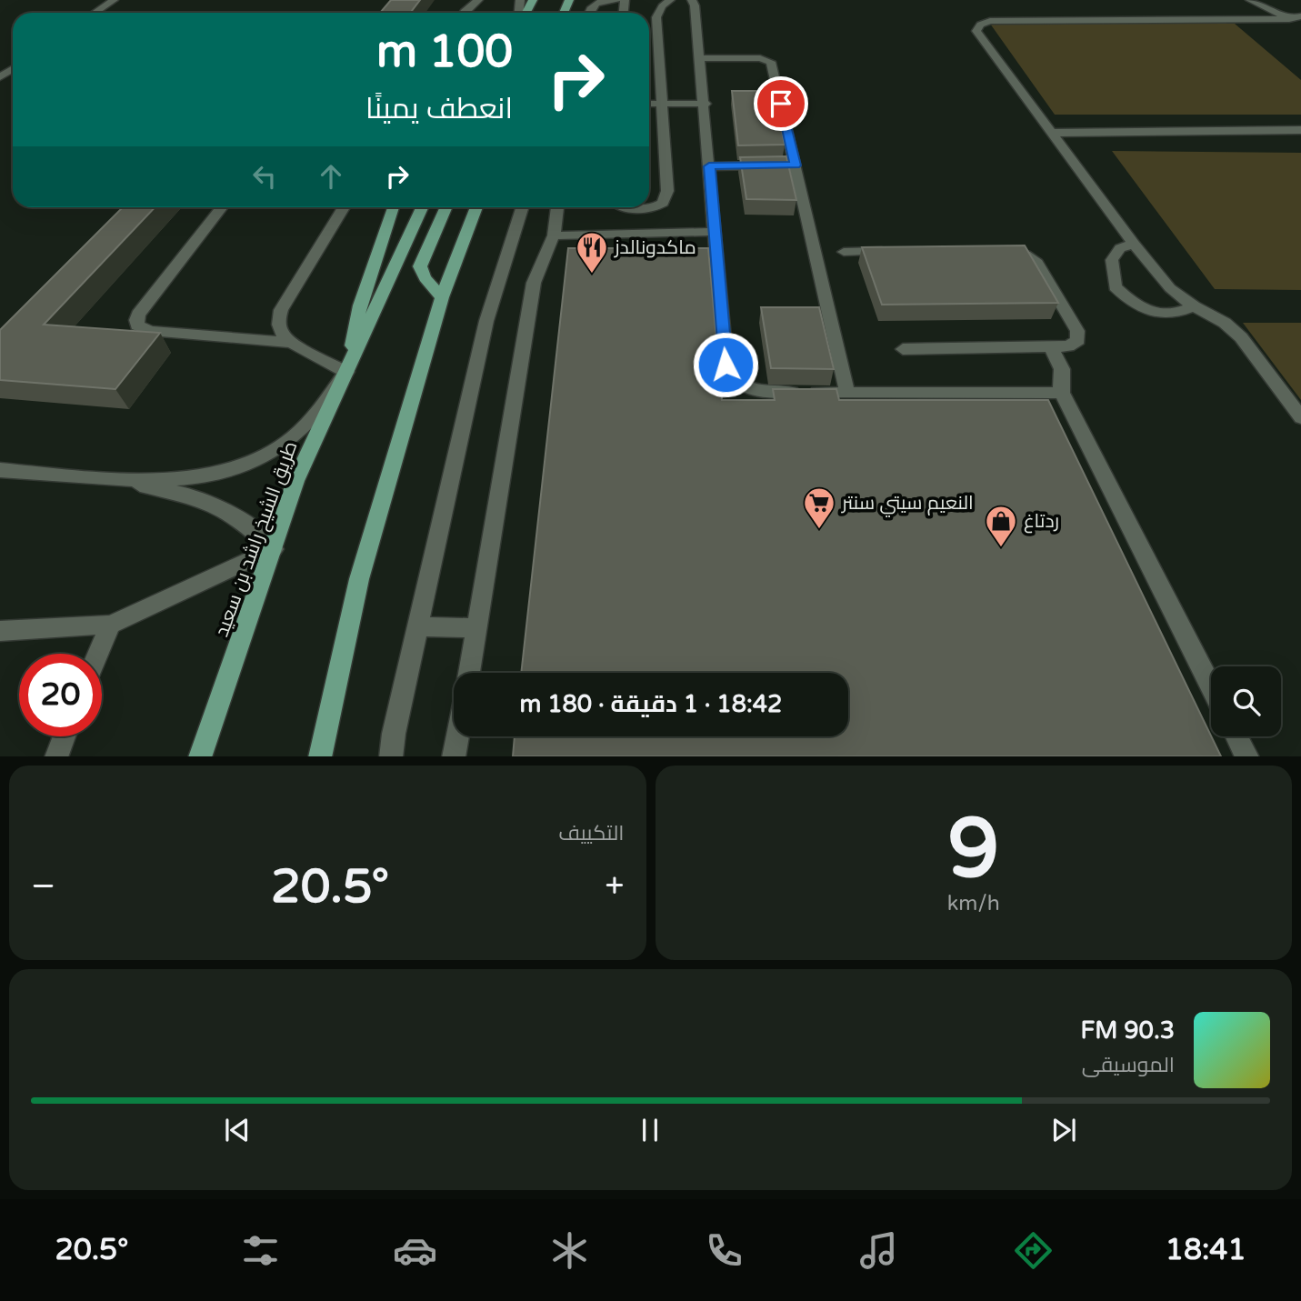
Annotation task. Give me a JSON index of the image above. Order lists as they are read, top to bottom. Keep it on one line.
{"streets":{"main road":["طريق الشيخ راشد بن سعيد"]},"places":{"restaurant":["ماكدونالدز"],"supermarket":["النعيم سيتي سنتر"],"shop":["ردتاغ"]},"page":{"turn":["100 m","انعطف يمينًا"],"limit":"20","trip":"18:42 · 1 دقيقة · 180 m","tile":[["9","km/h"],"التكييف"],"heat":["−","20.5°","+"],"song":["90.3 FM","الموسيقى"],"tabs":["18:41","20.5°"]}}
